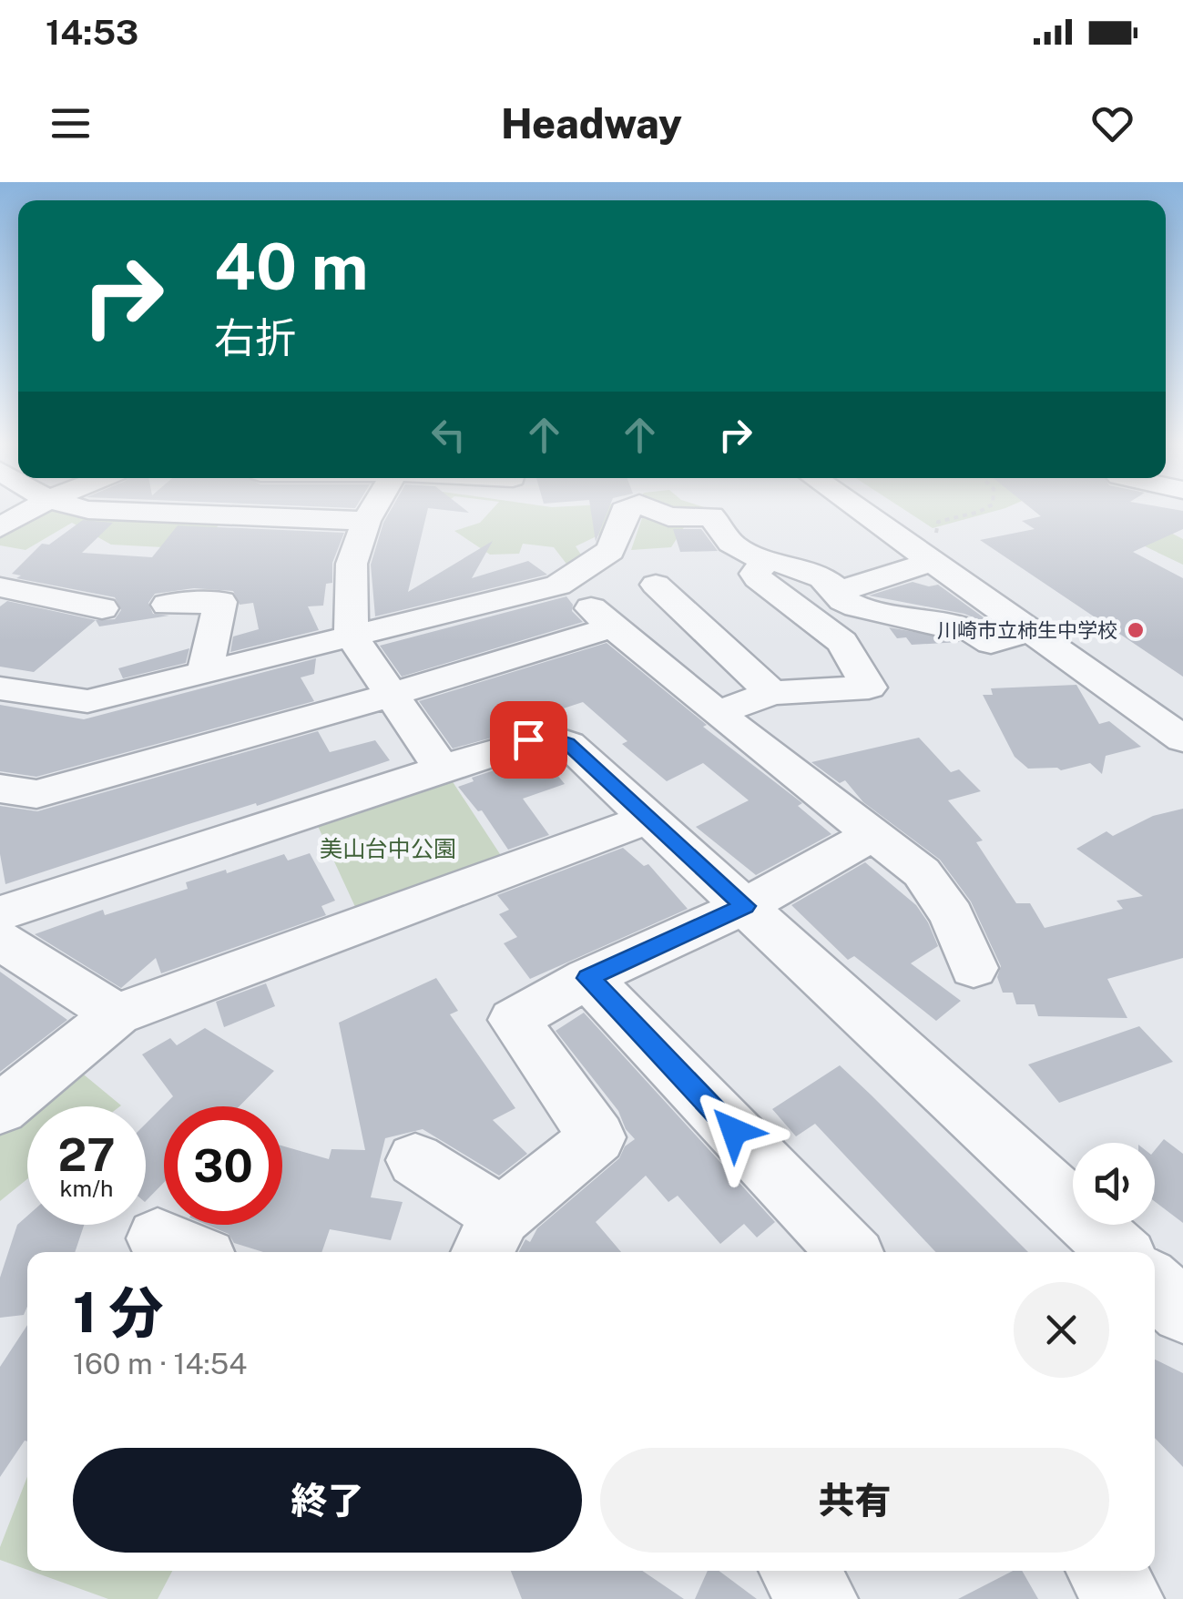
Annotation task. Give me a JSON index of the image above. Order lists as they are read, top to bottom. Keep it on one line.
{"parks":["美山台中公園"],"places":["川崎市立柿生中学校"],"page":{"status":"14:53","header":"Headway","turn":["40 m","右折"],"speed":"27 km/h","limit":"30","heading":["1 分","160 m · 14:54"],"buttons":["終了","共有"]}}
